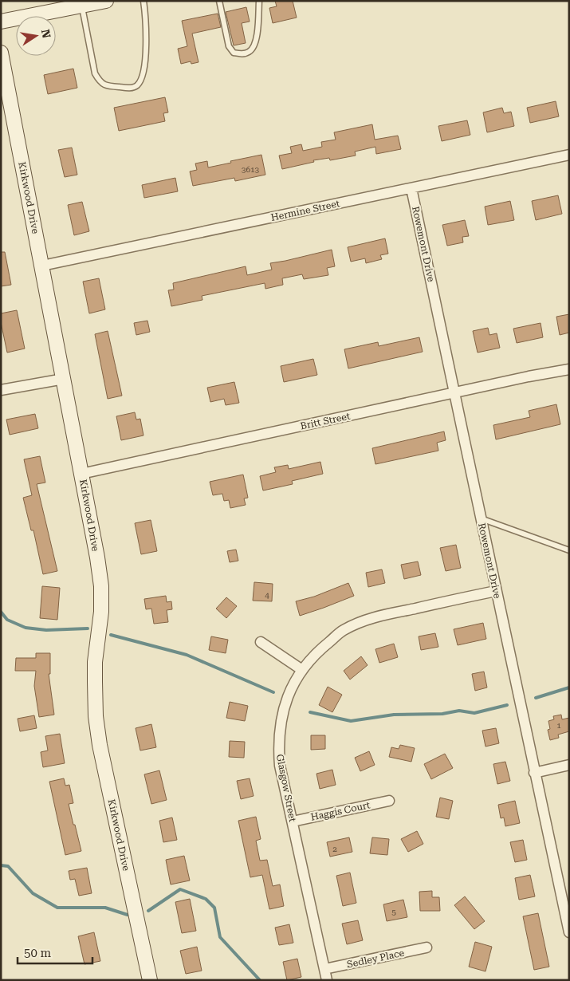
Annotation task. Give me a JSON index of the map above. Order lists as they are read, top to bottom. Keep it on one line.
{"streets":{"street":["Kirkwood Drive","Hermine Street","Rowemont Drive","Britt Street","Glasgow Street","Haggis Court","Sedley Place"]},"crossings":[["Kirkwood Drive","Hermine Street"],["Kirkwood Drive","Britt Street"],["Hermine Street","Rowemont Drive"],["Rowemont Drive","Britt Street"],["Rowemont Drive","Glasgow Street"],["Glasgow Street","Haggis Court"],["Glasgow Street","Sedley Place"]],"house_numbers":["3613","4","1","2","5"],"scale_bar":"50 m","north":"right"}
